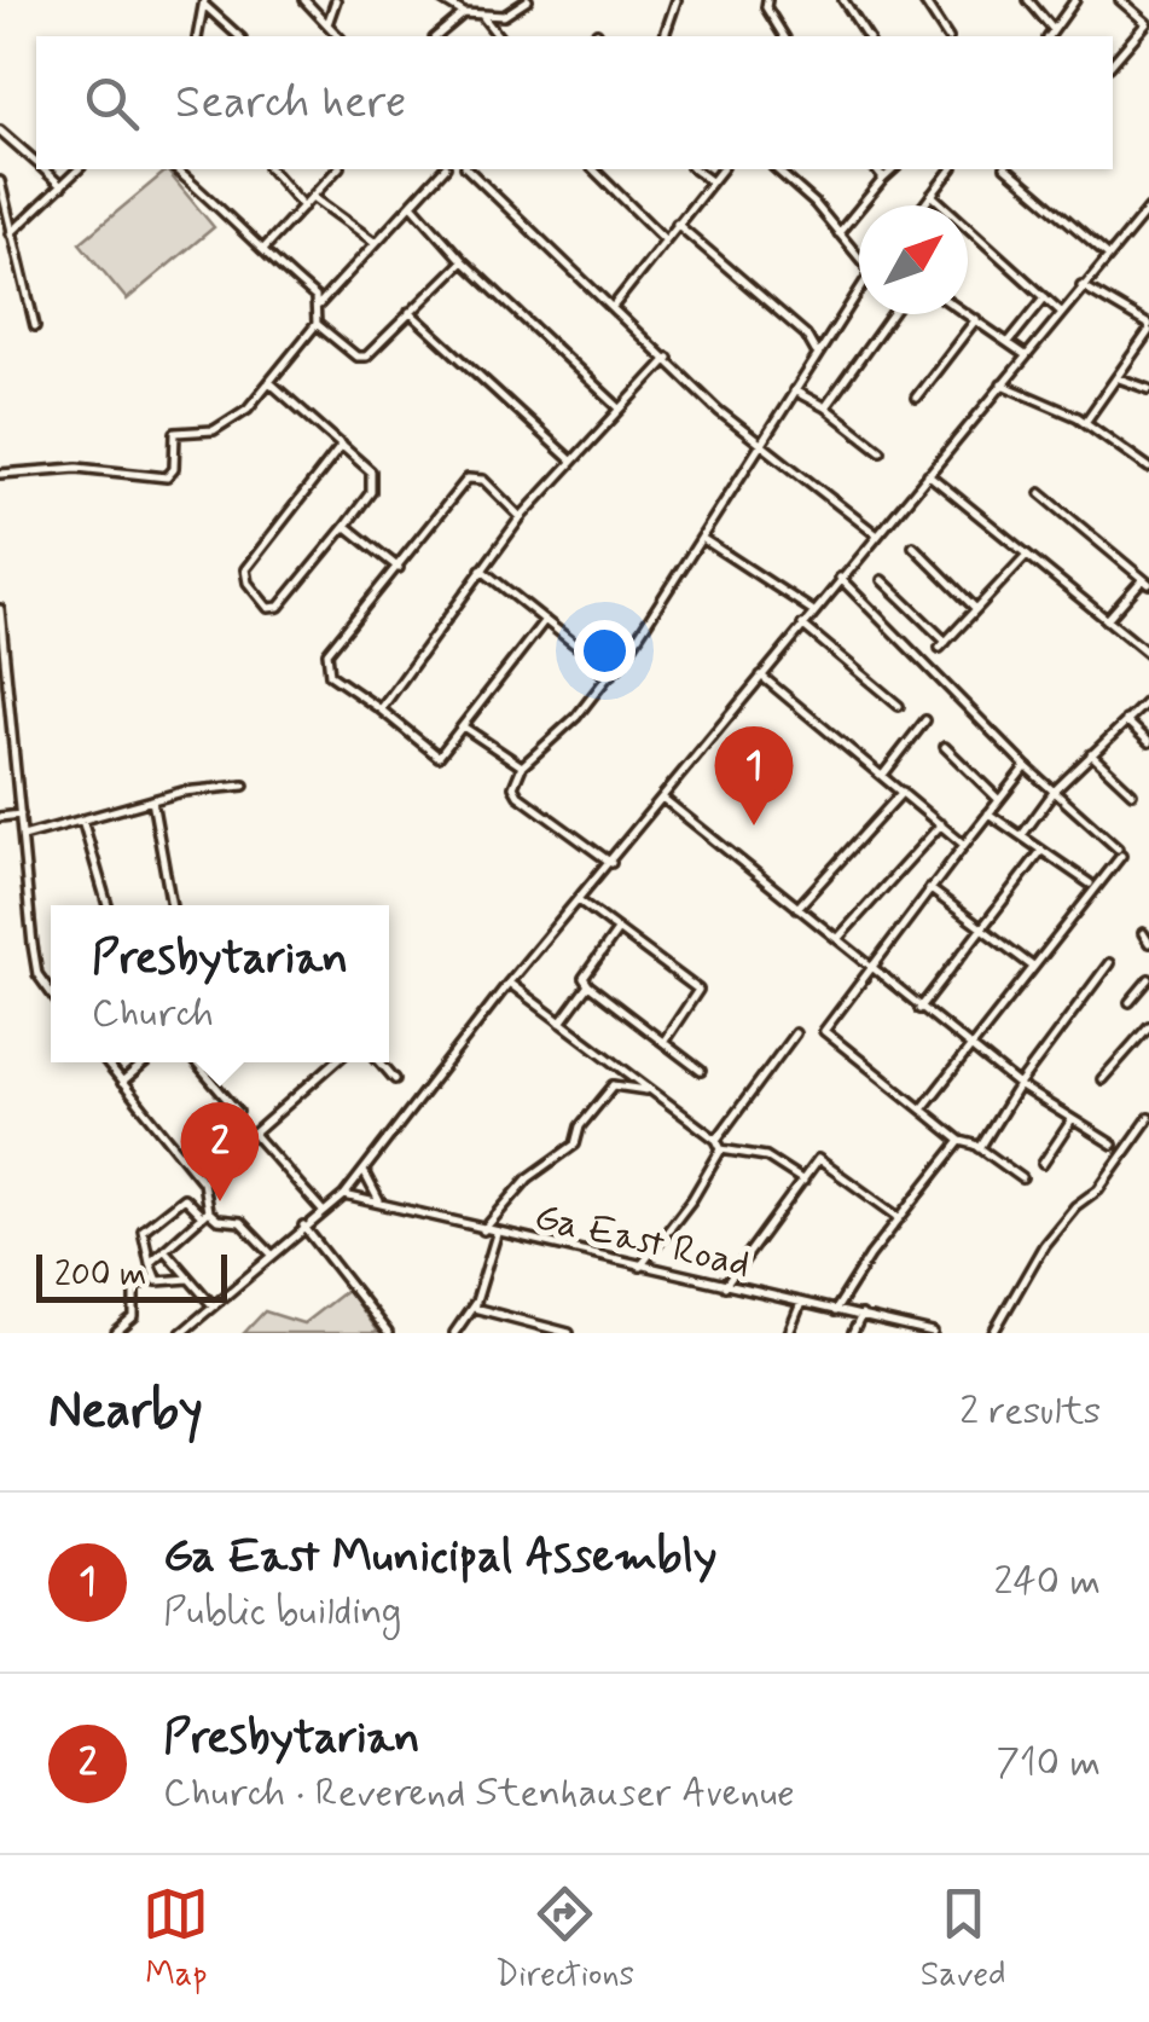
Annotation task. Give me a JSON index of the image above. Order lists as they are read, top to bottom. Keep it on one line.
{"streets":{"street":["Ga East Road"]},"scale_bar":"200 m","north":"top right","page":{"search":"Search here","pins":["1","2"],"popup":["Presbytarian","Church"],"scale":"200 m","heading":["Nearby","2 results"],"list":[{"mark":"1","name":"Ga East Municipal Assembly","note":"Public building","value":"240 m"},{"mark":"2","name":"Presbytarian","note":"Church · Reverend Stenhauser Avenue","value":"710 m"}],"nav":["Map","Directions","Saved"]}}
